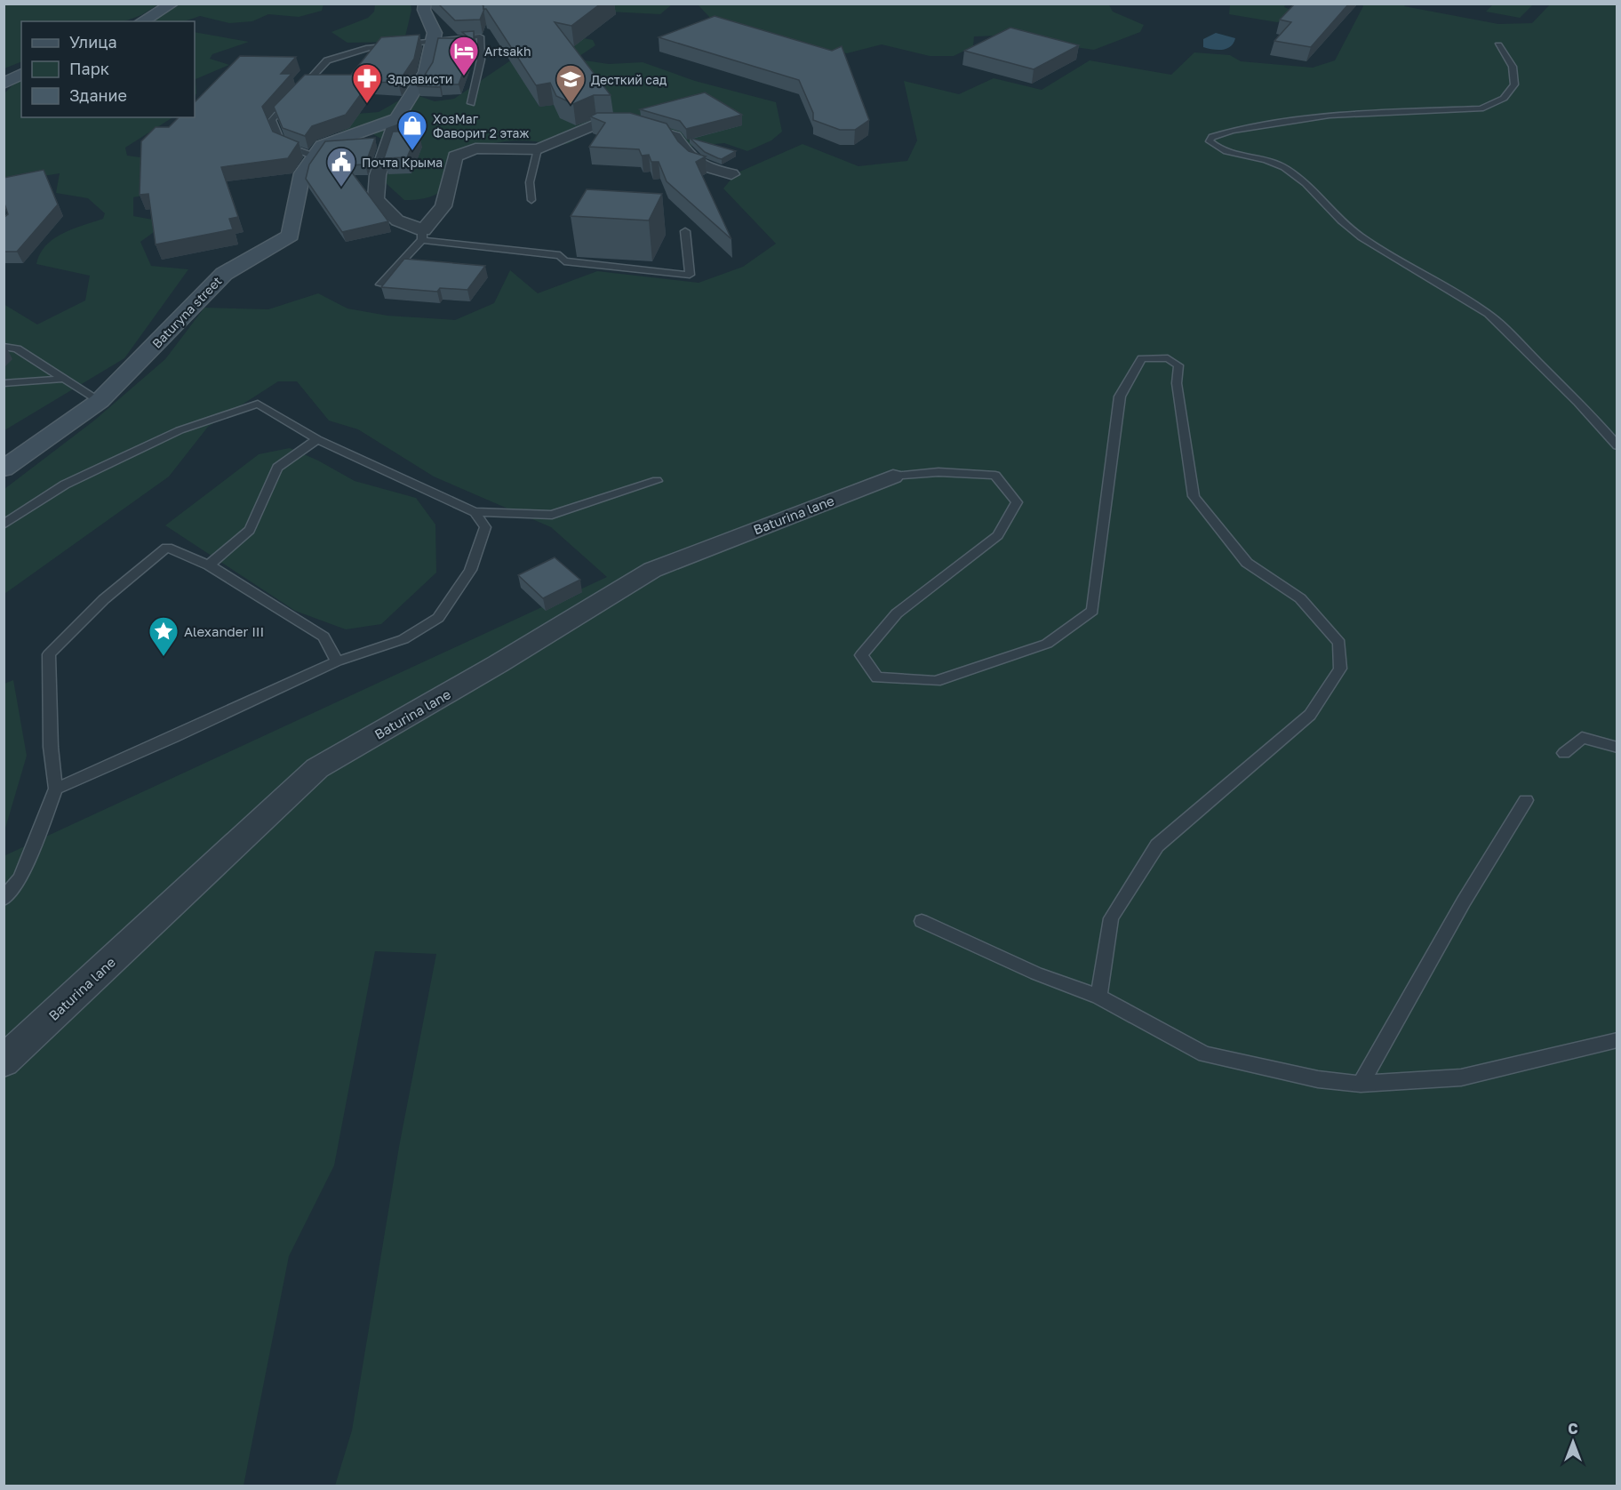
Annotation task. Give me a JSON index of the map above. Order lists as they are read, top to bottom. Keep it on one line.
{"streets":{"street":["Baturyna street","Baturina lane"]},"places":{"hotel":["Artsakh"],"pharmacy":["Здрависти"],"school or university":["Десткий сад"],"shop":["ХозМаг Фаворит 2 этаж"],"public building":["Почта Крыма"],"place":["Alexander III"]},"legend":["Улица","Парк","Здание"],"north":"top"}
